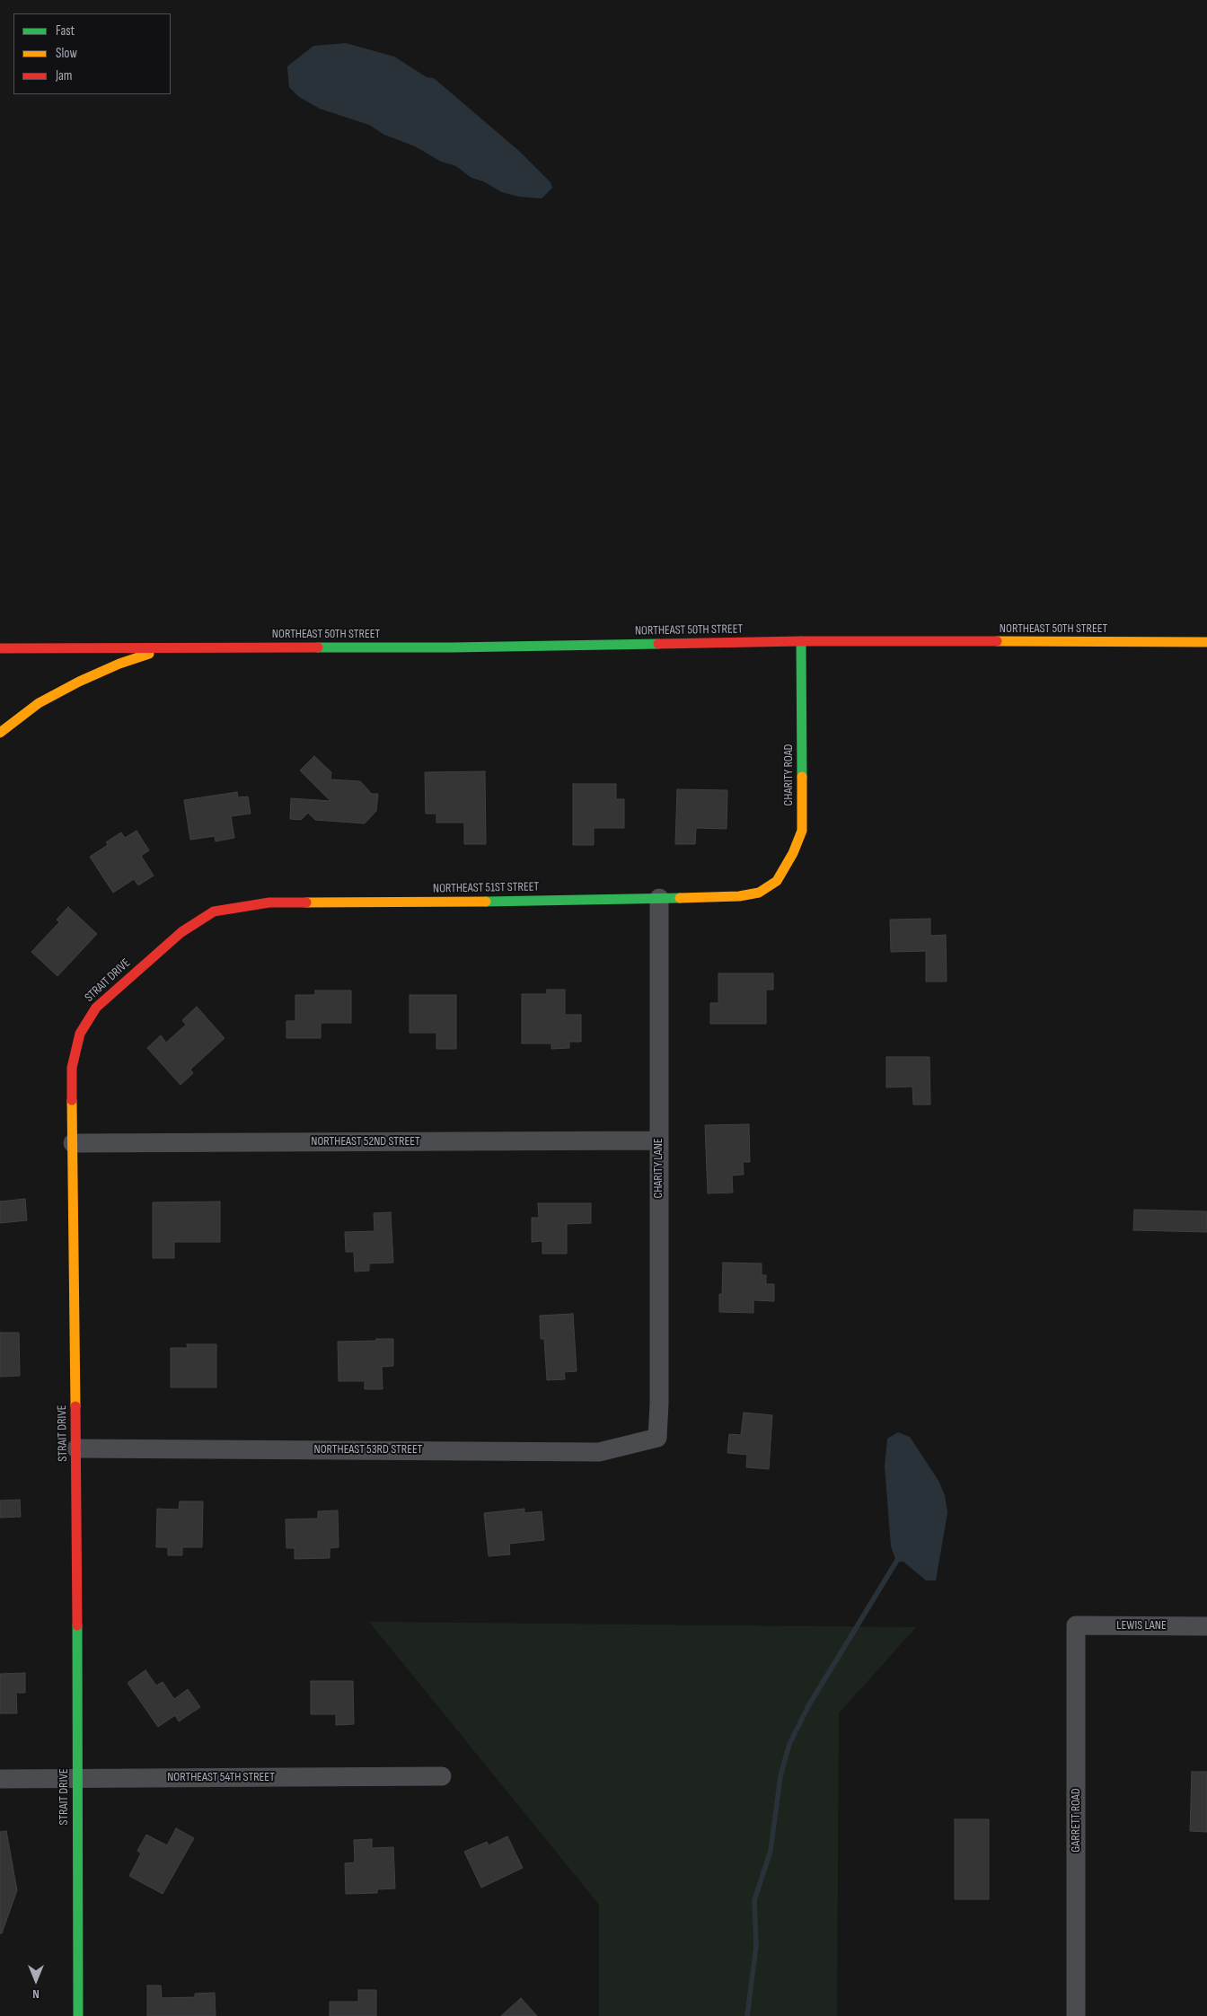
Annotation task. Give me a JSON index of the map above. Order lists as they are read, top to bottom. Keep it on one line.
{"streets":{"street":["NORTHEAST 50TH STREET","CHARITY ROAD","NORTHEAST 51ST STREET","STRAIT DRIVE","NORTHEAST 52ND STREET","CHARITY LANE","NORTHEAST 53RD STREET","LEWIS LANE","NORTHEAST 54TH STREET","GARRETT ROAD"]},"crossings":[["NORTHEAST 50TH STREET","CHARITY ROAD"],["CHARITY ROAD","NORTHEAST 51ST STREET"],["NORTHEAST 51ST STREET","STRAIT DRIVE"],["NORTHEAST 51ST STREET","CHARITY LANE"],["STRAIT DRIVE","NORTHEAST 52ND STREET"],["STRAIT DRIVE","NORTHEAST 53RD STREET"],["STRAIT DRIVE","NORTHEAST 54TH STREET"],["NORTHEAST 52ND STREET","CHARITY LANE"],["CHARITY LANE","NORTHEAST 53RD STREET"],["LEWIS LANE","GARRETT ROAD"]],"legend":["Fast","Slow","Jam"],"north":"bottom"}
